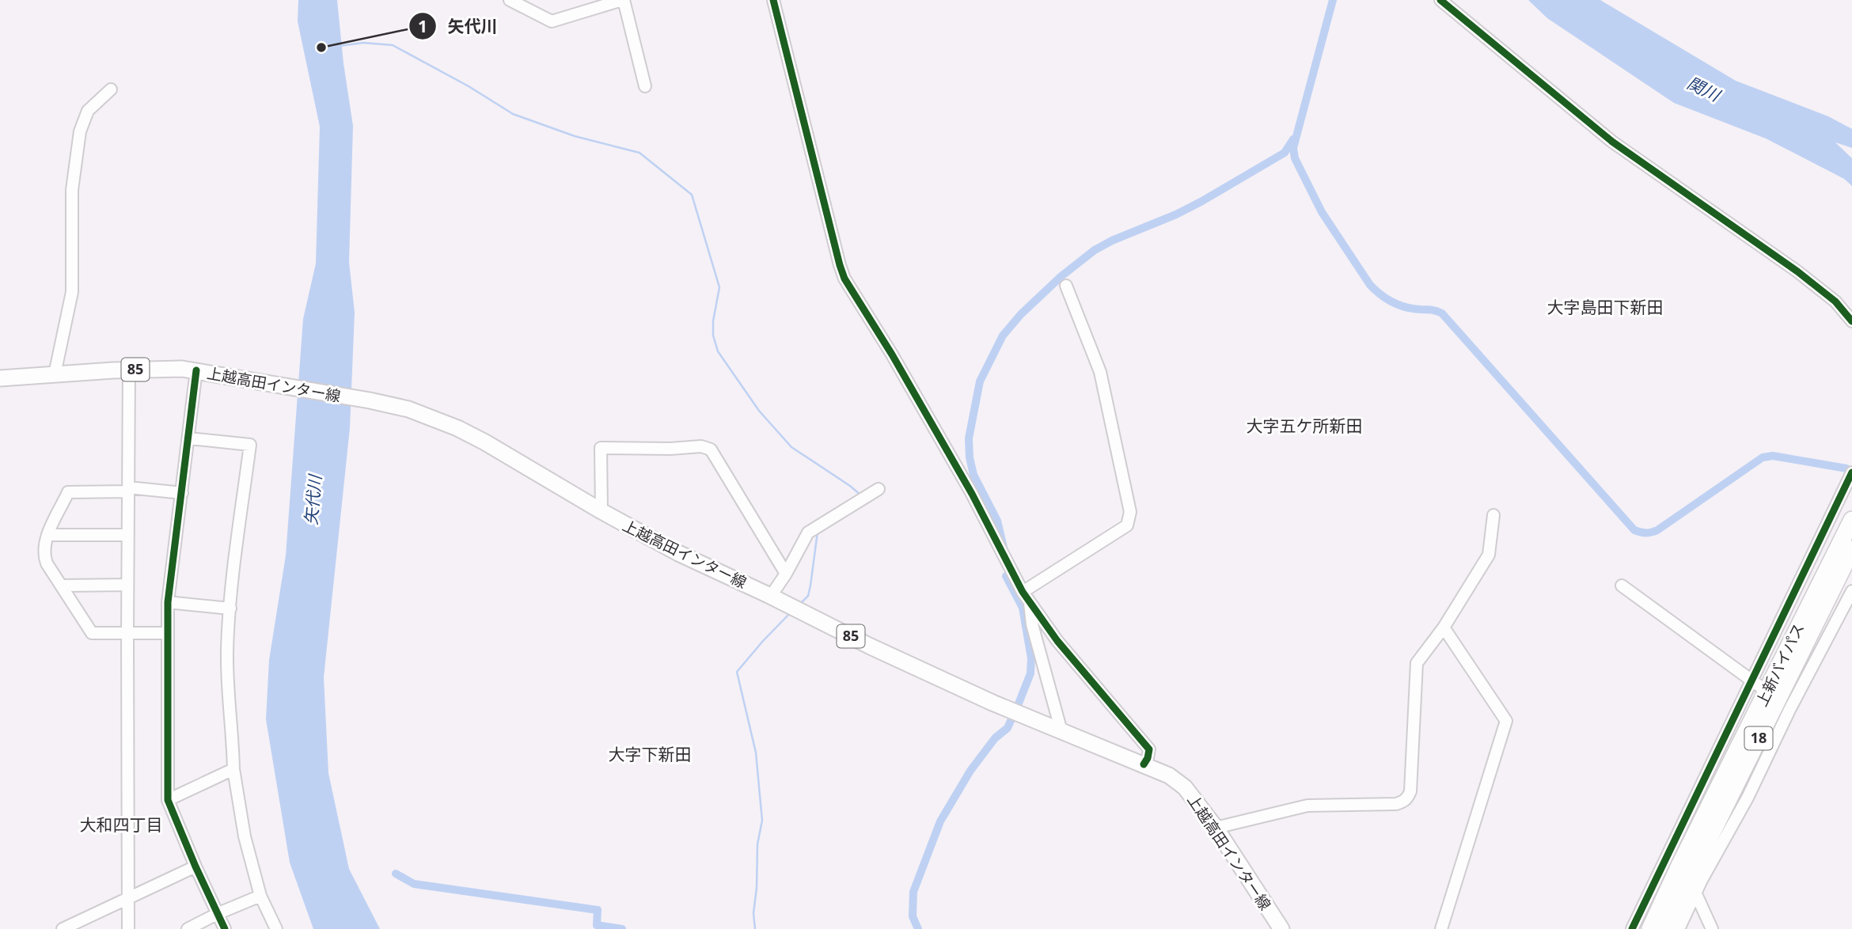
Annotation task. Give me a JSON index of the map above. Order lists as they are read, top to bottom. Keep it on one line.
{"streets":{"highway":["上新バイパス","18"],"main road":["85","上越高田インター線"]},"districts":["大字島田下新田","大字五ケ所新田","大字下新田","大和四丁目"],"water":["関川","矢代川"],"places":["矢代川"]}
